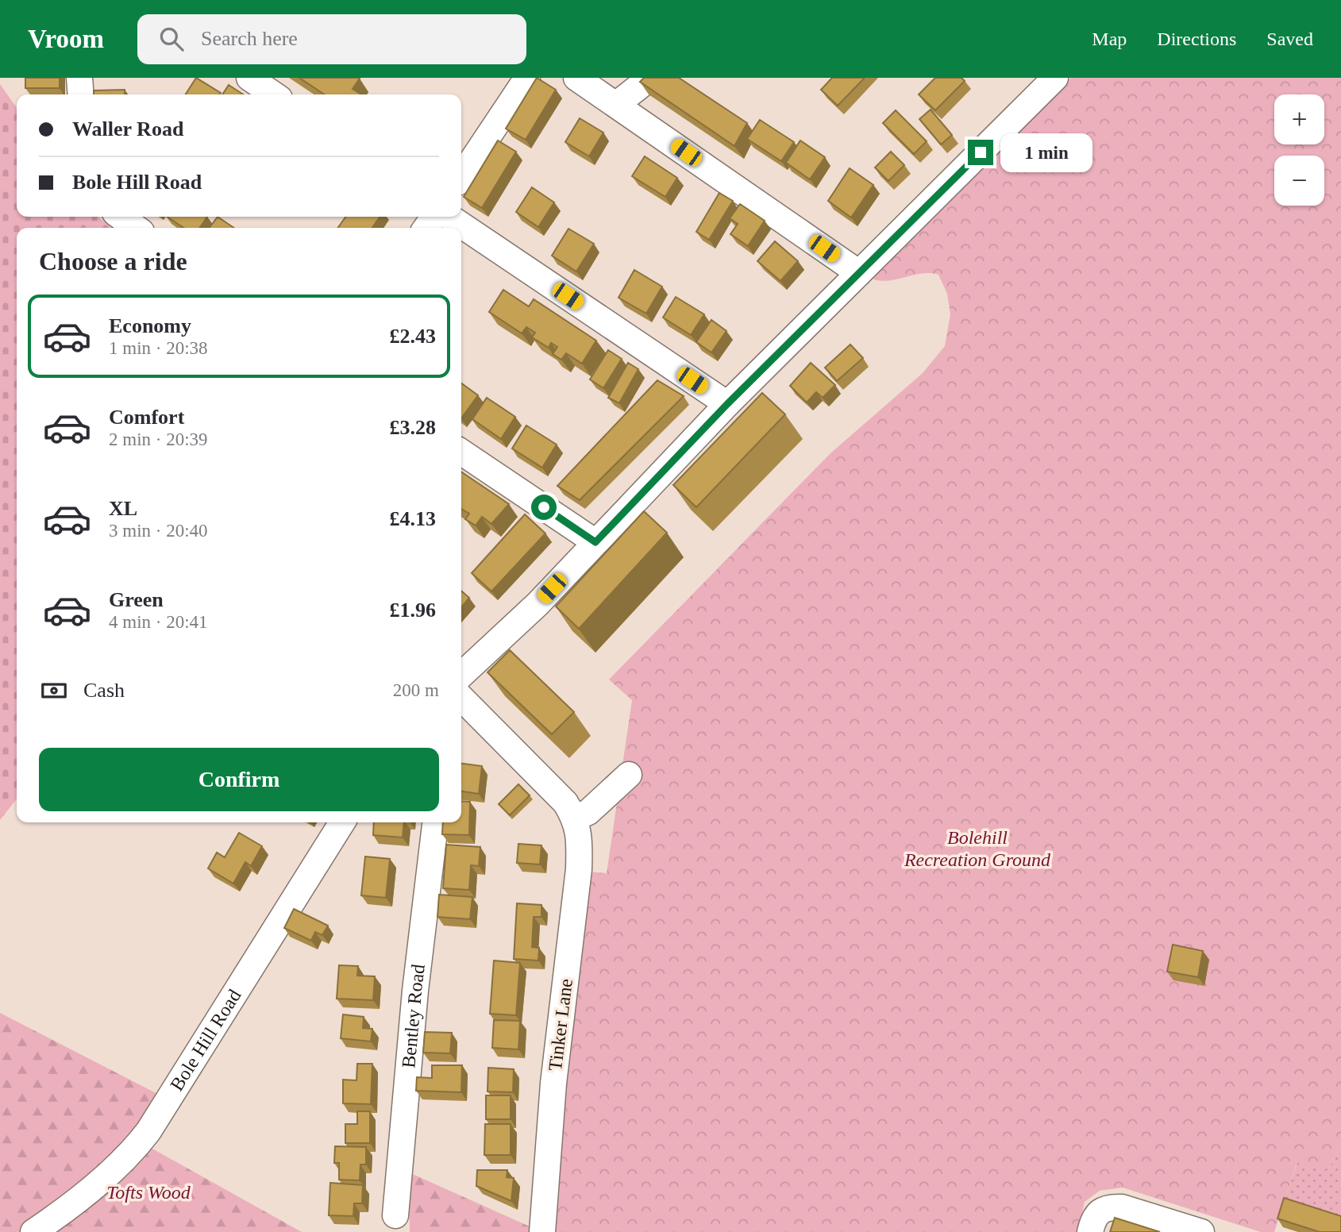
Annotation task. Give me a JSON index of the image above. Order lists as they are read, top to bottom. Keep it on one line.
{"streets":{"street":["Bentley Road","Tinker Lane","Bole Hill Road"]},"parks":["Bolehill Recreation Ground","Tofts Wood"],"page":{"header":"Vroom","search":"Search here","nav":["Map","Directions","Saved"],"map_buttons":["+","−"],"banner":["Waller Road","Bole Hill Road"],"bubble":"1 min","heading":"Choose a ride","list":[{"name":"Economy","note":"1 min · 20:38","value":"£2.43"},{"name":"Comfort","note":"2 min · 20:39","value":"£3.28"},{"name":"XL","note":"3 min · 20:40","value":"£4.13"},{"name":"Green","note":"4 min · 20:41","value":"£1.96"}],"pay":["Cash","200 m"],"buttons":"Confirm"}}
